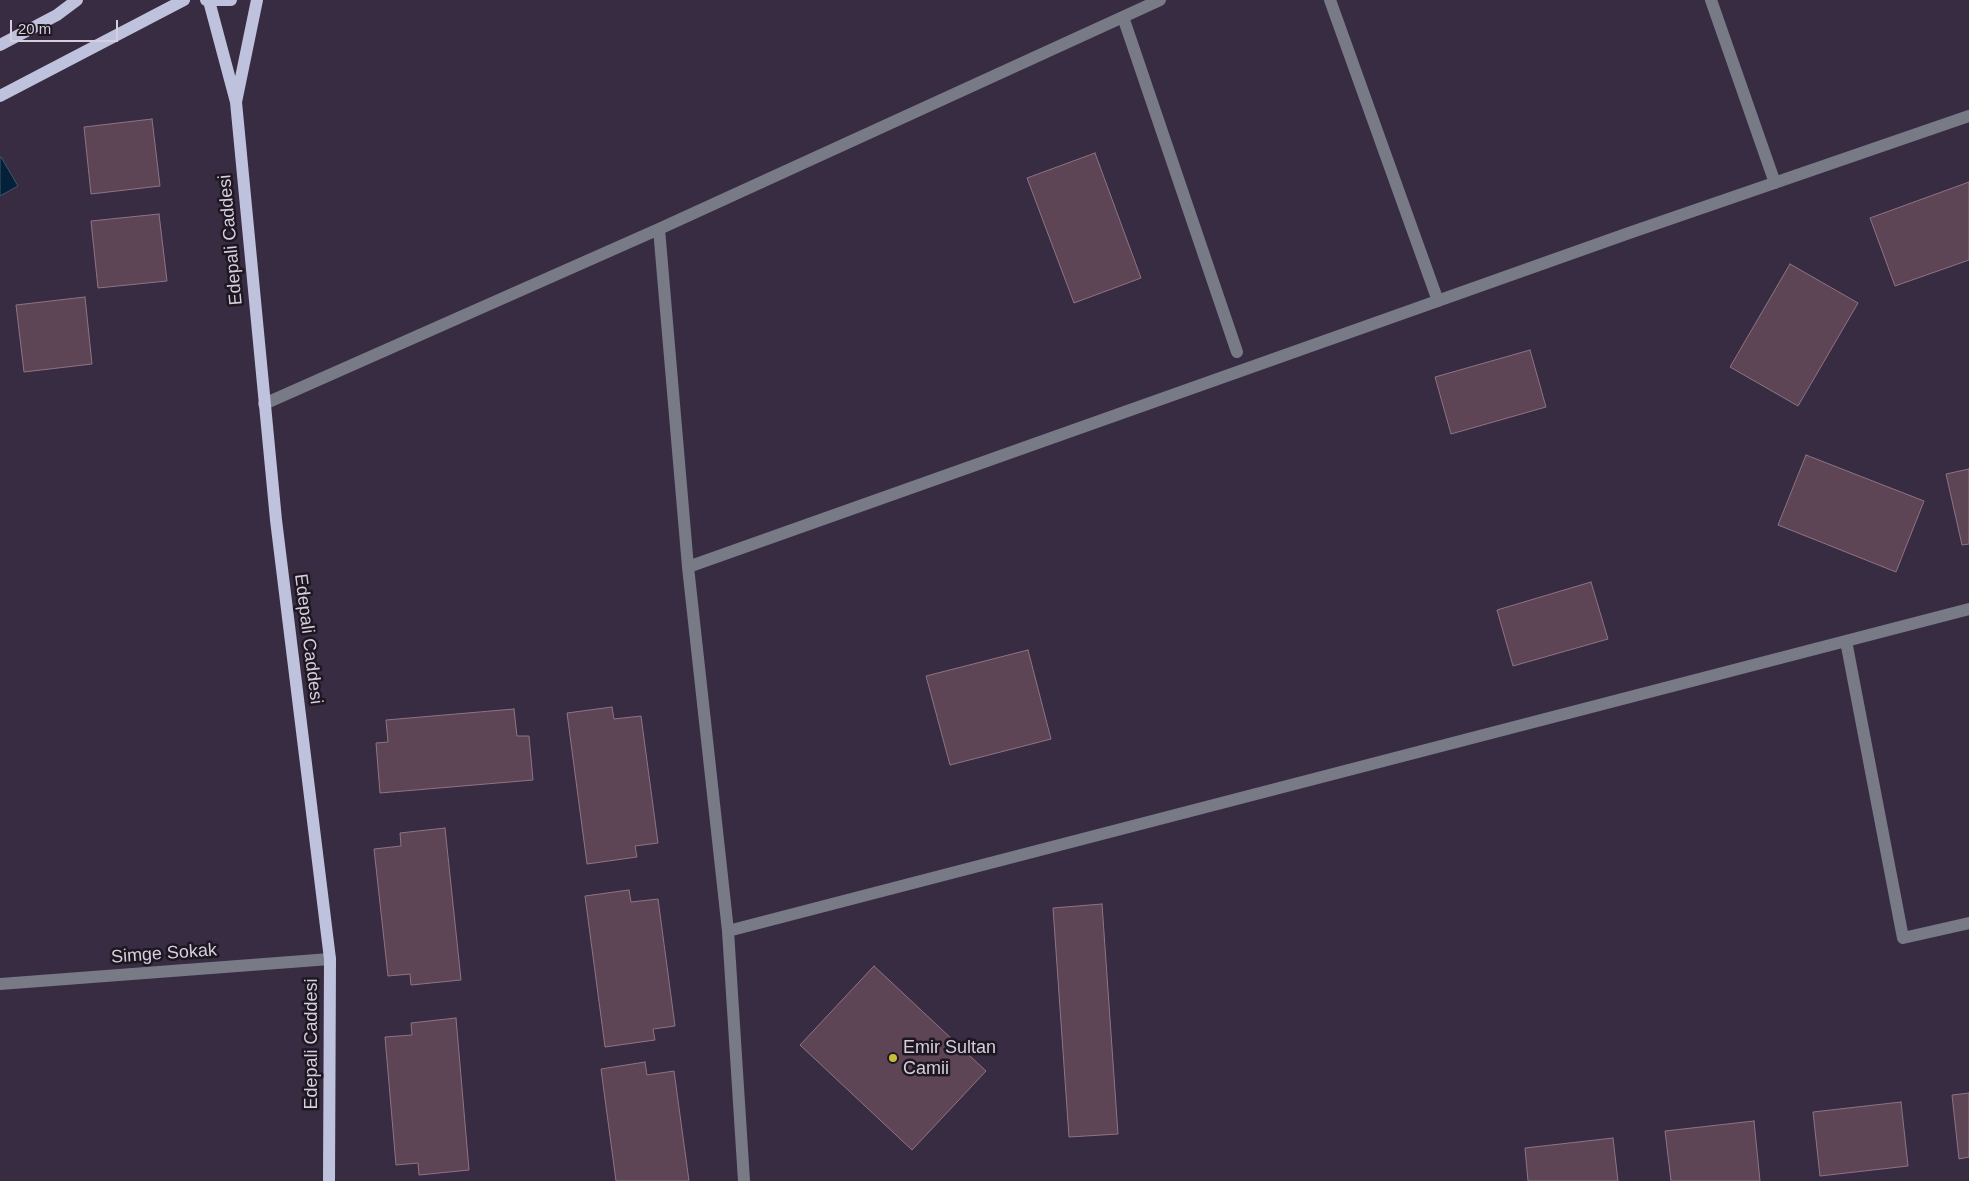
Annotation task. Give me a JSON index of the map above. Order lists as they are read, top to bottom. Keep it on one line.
{"streets":{"main road":["Edepali Caddesi"],"street":["Simge Sokak"]},"crossings":[["Edepali Caddesi","Simge Sokak"]],"places":["Emir Sultan Camii"],"scale_bar":"20 m"}
